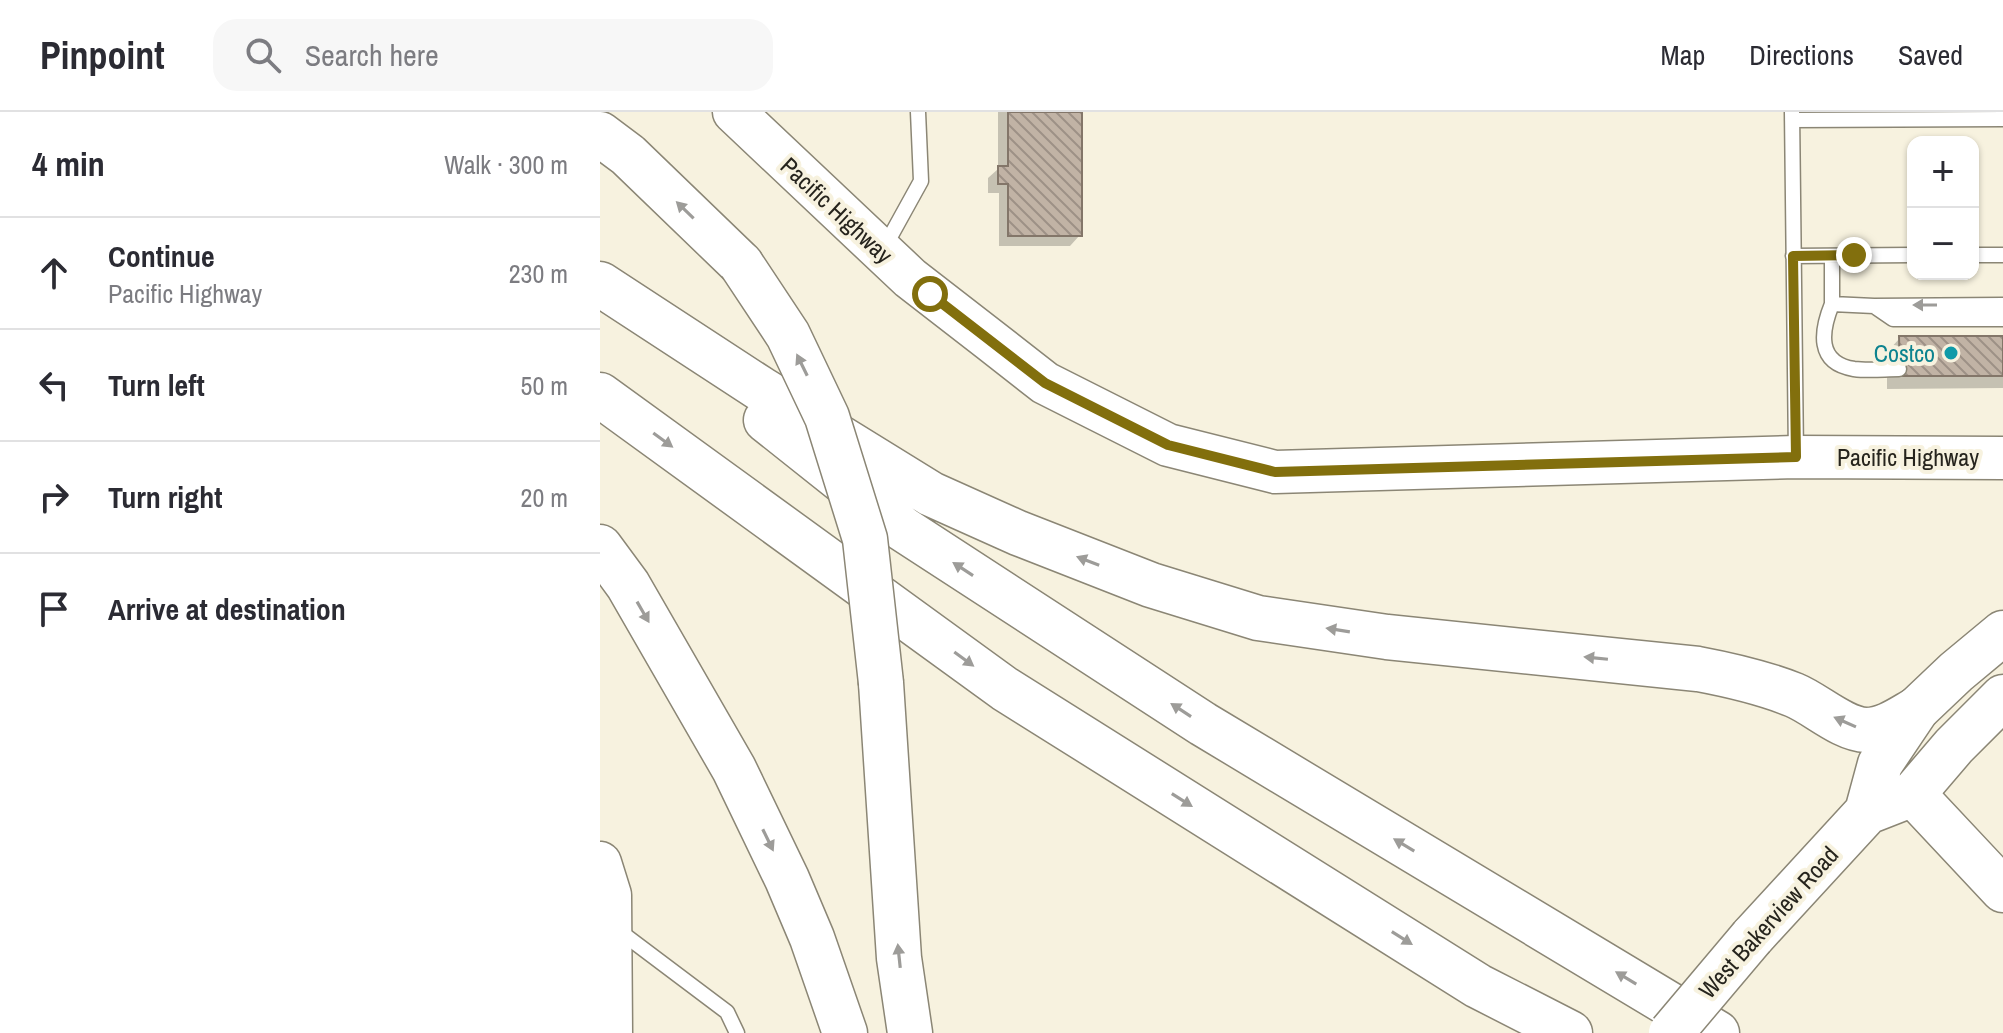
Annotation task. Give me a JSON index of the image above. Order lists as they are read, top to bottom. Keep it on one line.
{"streets":{"main road":["West Bakerview Road"],"street":["Pacific Highway"]},"places":["Costco"],"page":{"header":"Pinpoint","search":"Search here","nav":["Map","Directions","Saved"],"heading":["4 min","Walk · 300 m"],"map_buttons":["+","−"],"list":[["Continue","Pacific Highway","230 m"],["Turn left","50 m"],["Turn right","20 m"],"Arrive at destination"]}}
